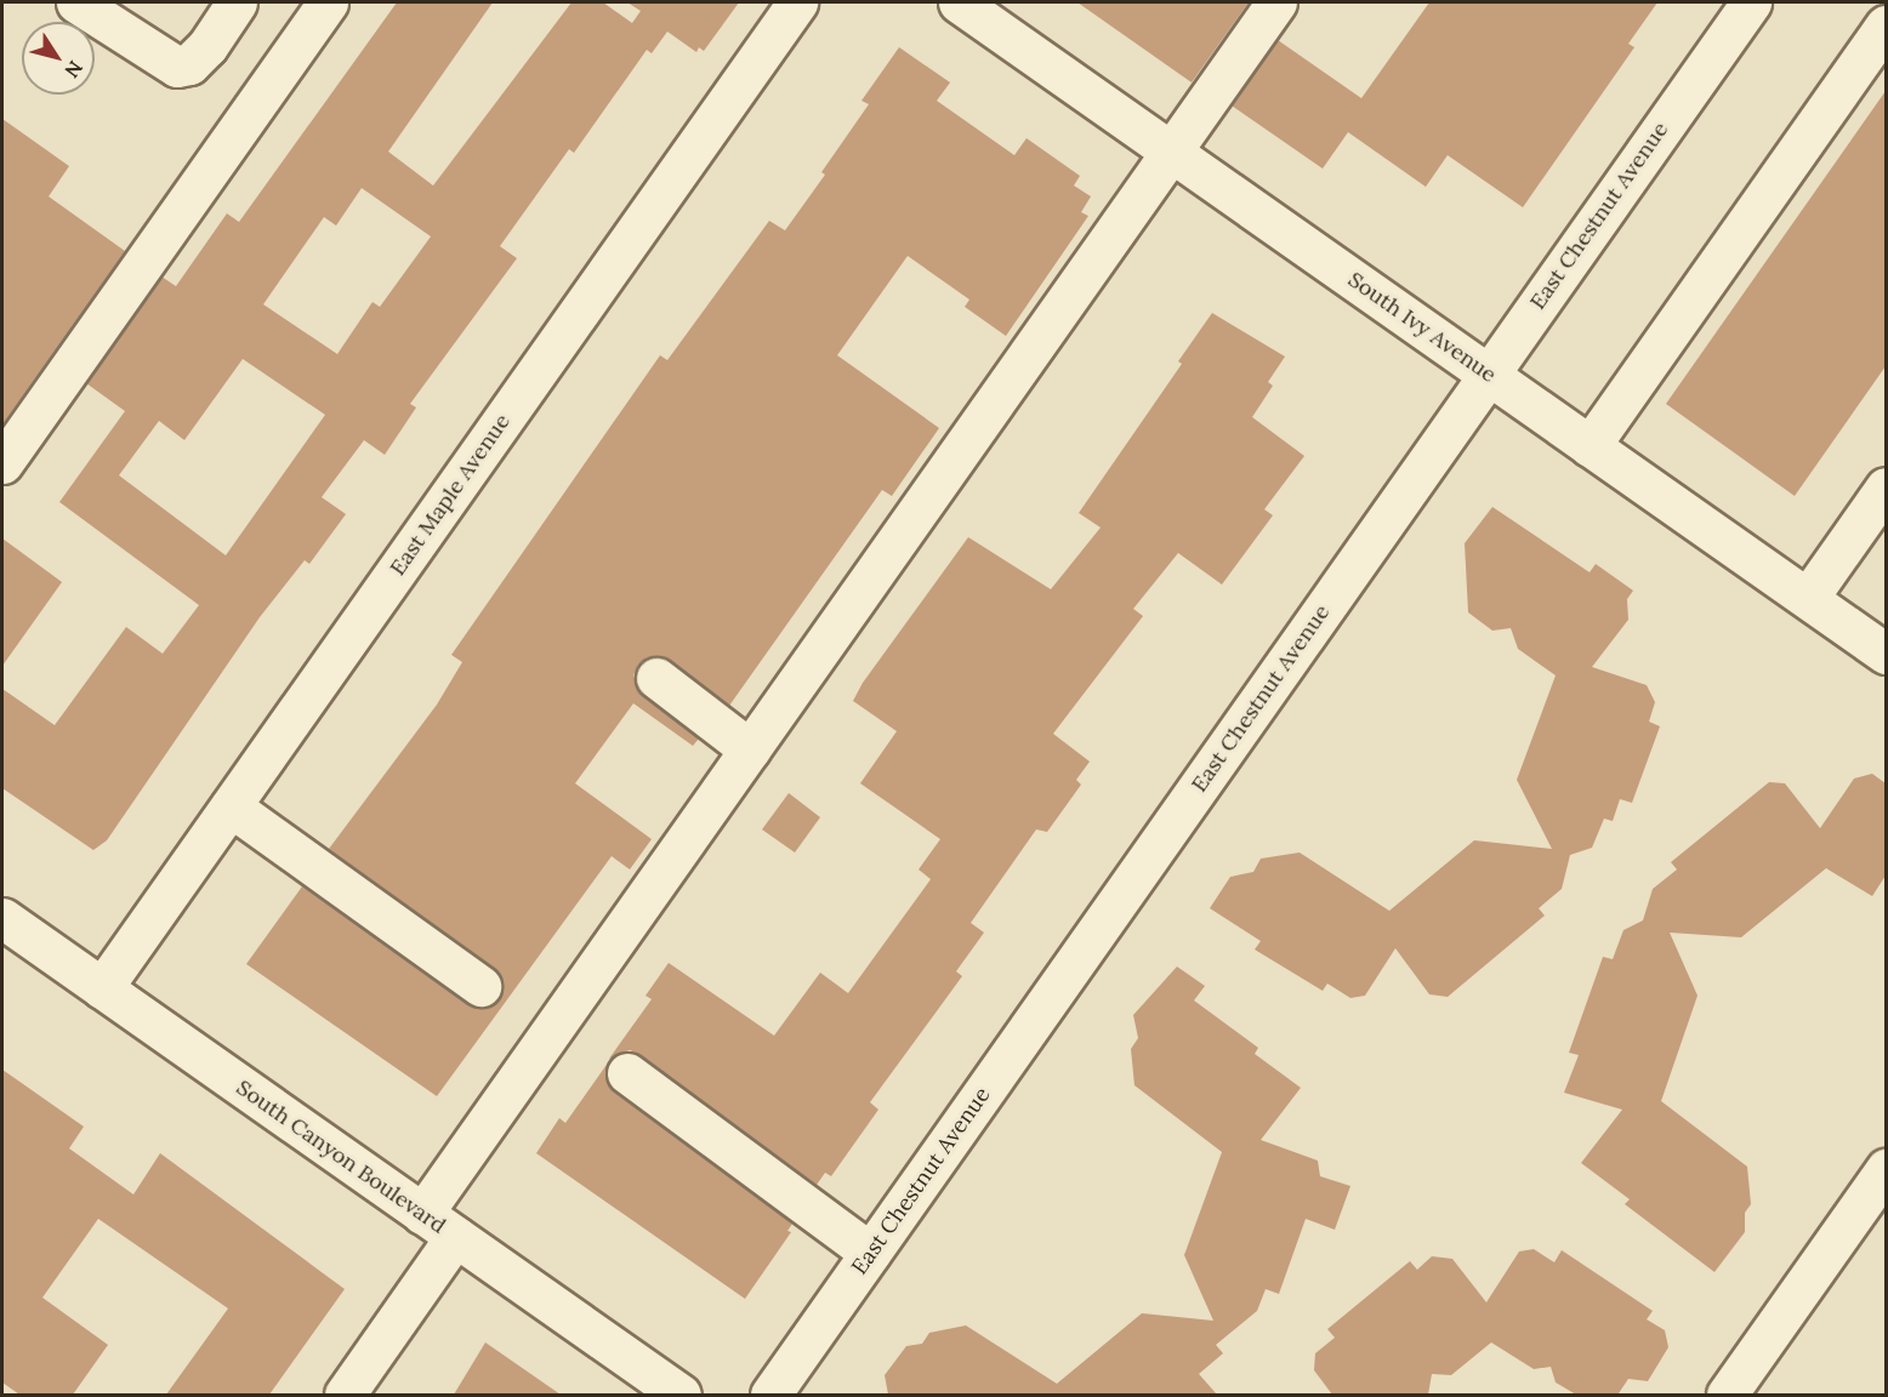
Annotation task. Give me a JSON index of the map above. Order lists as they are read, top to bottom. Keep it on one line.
{"streets":{"street":["East Chestnut Avenue","South Ivy Avenue","East Maple Avenue","South Canyon Boulevard"]},"crossings":[["East Chestnut Avenue","South Ivy Avenue"],["East Maple Avenue","South Canyon Boulevard"]],"north":"bottom right"}
